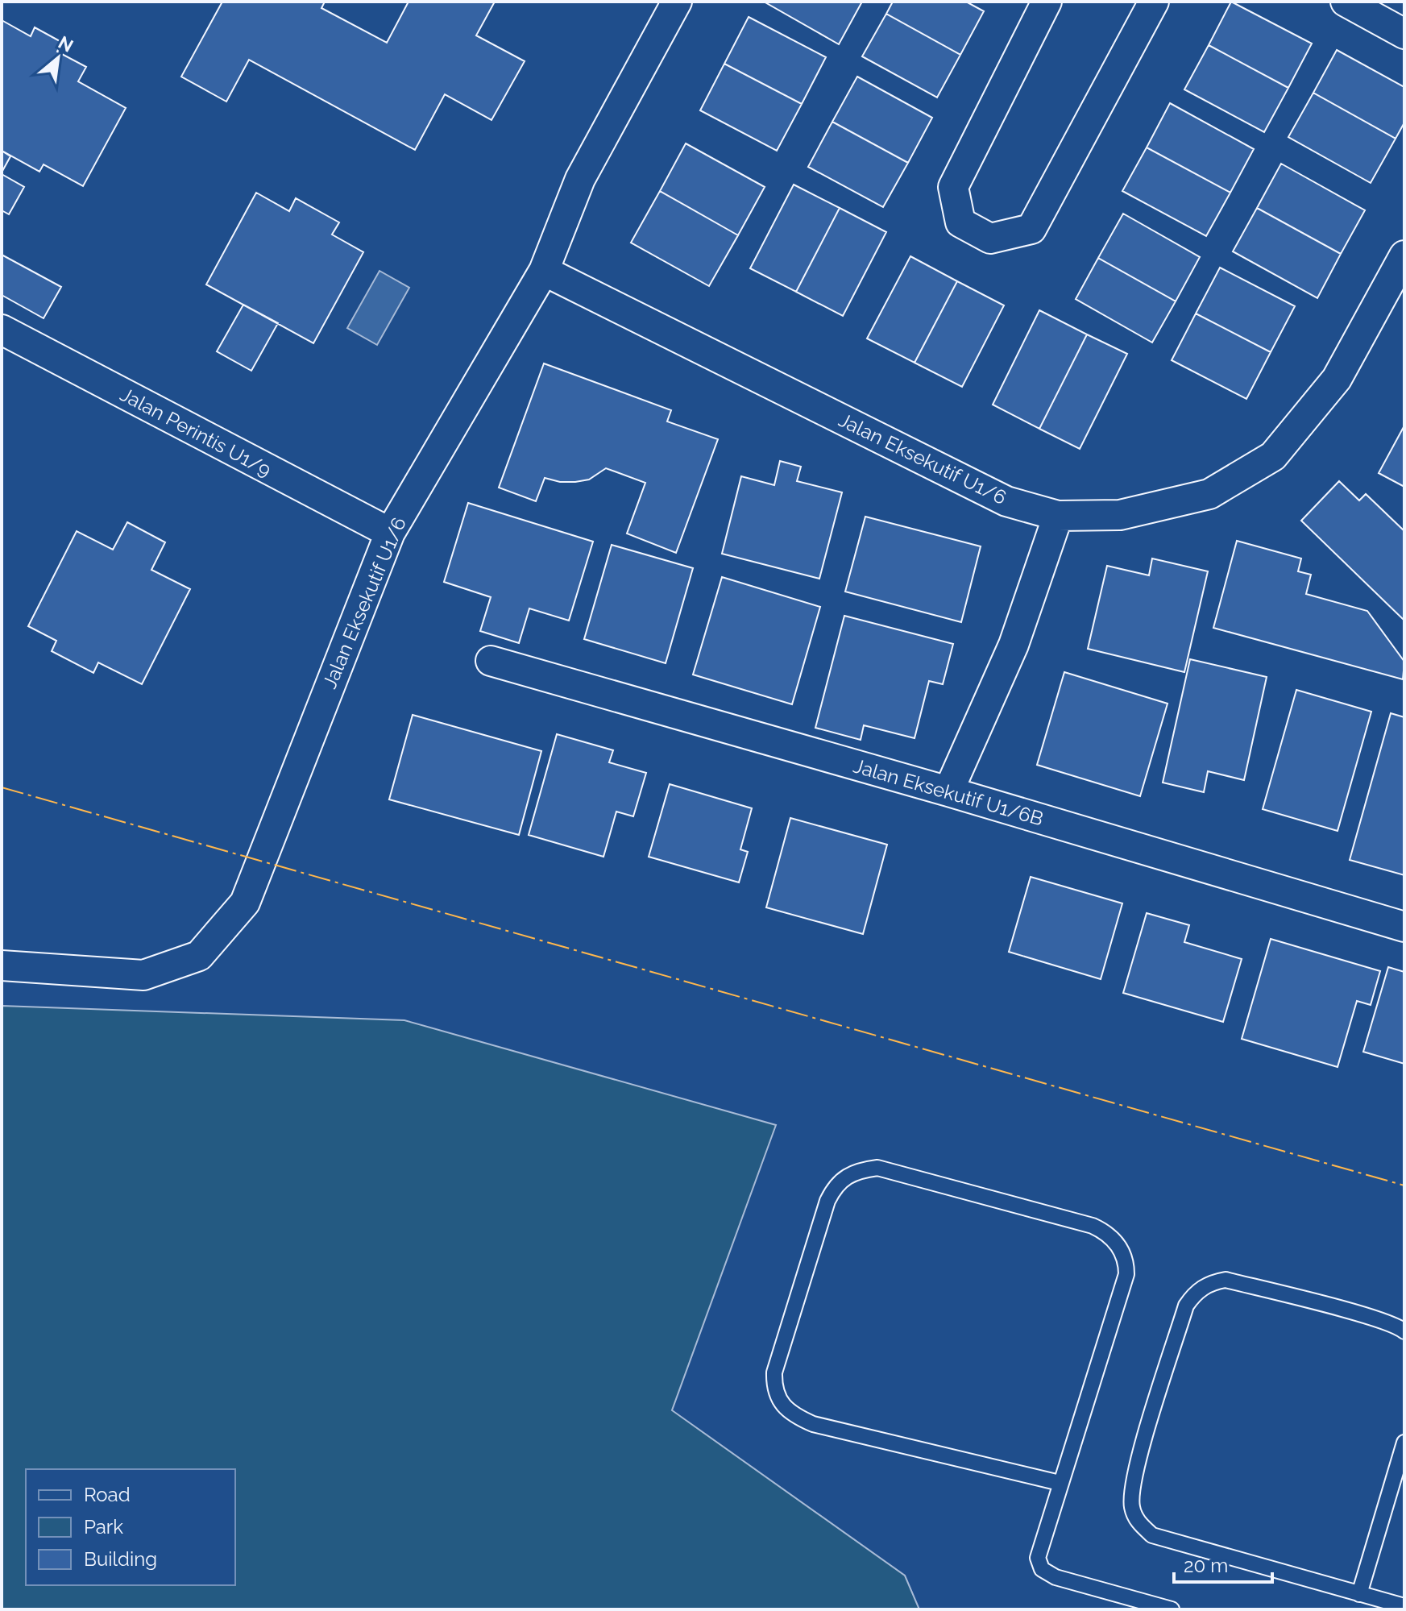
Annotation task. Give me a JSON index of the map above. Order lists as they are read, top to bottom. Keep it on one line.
{"streets":{"street":["Jalan Perintis U1/9","Jalan Eksekutif U1/6","Jalan Eksekutif U1/6B"]},"crossings":[["Jalan Perintis U1/9","Jalan Eksekutif U1/6"]],"legend":["Road","Park","Building"],"scale_bar":"20 m","north":"top right"}
